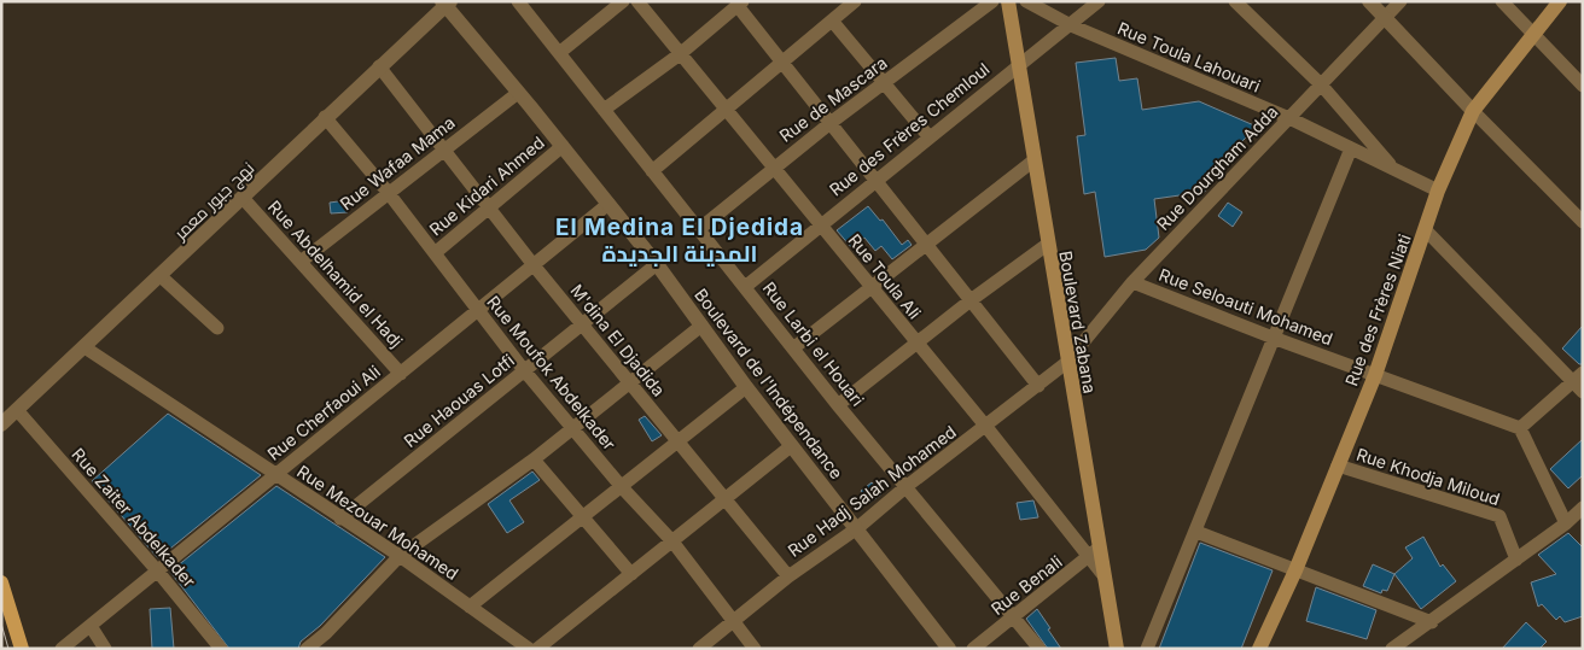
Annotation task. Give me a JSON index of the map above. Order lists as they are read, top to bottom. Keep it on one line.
{"streets":{"main road":["Rue des Frères Niati","Boulevard Zabana"],"street":["Rue Toula Lahouari","Rue de Mascara","Rue des Frères Chemloul","Rue Wafaa Mama","Rue Dourgham Adda","Rue Kidari Ahmed","نهج جبور معمر","Rue Abdelhamid el Hadj","Rue Toula Ali","Rue Seloauti Mohamed","M'dina El Djadida","Rue Larbi el Houari","Rue Moufok Abdelkader","Boulevard de l'Indépendance","Rue Haouas Lotfi","Rue Cherfaoui Ali","Rue Khodja Miloud","Rue Hadj Salah Mohamed","Rue Zaiter Abdelkader","Rue Mezouar Mohamed","Rue Benali"]},"crossings":[["Rue Toula Lahouari","Rue des Frères Chemloul"],["Rue Toula Lahouari","Rue Dourgham Adda"],["Rue Toula Lahouari","Rue des Frères Niati"],["Rue de Mascara","Rue Toula Ali"],["Rue de Mascara","Rue Larbi el Houari"],["Rue des Frères Chemloul","Rue Toula Ali"],["Rue des Frères Chemloul","Boulevard Zabana"],["Rue des Frères Chemloul","Rue Larbi el Houari"],["Rue Wafaa Mama","Rue Abdelhamid el Hadj"],["Rue Wafaa Mama","M'dina El Djadida"],["Rue Wafaa Mama","Rue Moufok Abdelkader"],["Rue Wafaa Mama","Boulevard de l'Indépendance"],["Rue Dourgham Adda","Rue Seloauti Mohamed"],["Rue Dourgham Adda","Boulevard Zabana"],["Rue Dourgham Adda","Rue Hadj Salah Mohamed"],["Rue Kidari Ahmed","M'dina El Djadida"],["Rue Kidari Ahmed","Rue Moufok Abdelkader"],["Rue Kidari Ahmed","Boulevard de l'Indépendance"],["نهج جبور معمر","Rue Abdelhamid el Hadj"],["نهج جبور معمر","M'dina El Djadida"],["نهج جبور معمر","Rue Moufok Abdelkader"],["نهج جبور معمر","Boulevard de l'Indépendance"],["نهج جبور معمر","Rue Zaiter Abdelkader"],["نهج جبور معمر","Rue Mezouar Mohamed"],["Rue Abdelhamid el Hadj","Rue Cherfaoui Ali"],["Rue Toula Ali","Boulevard Zabana"],["Rue Toula Ali","Rue Hadj Salah Mohamed"],["Rue Toula Ali","Rue Benali"],["Rue Seloauti Mohamed","Rue des Frères Niati"],["Rue des Frères Niati","Rue Khodja Miloud"],["Boulevard Zabana","Rue Hadj Salah Mohamed"],["Boulevard Zabana","Rue Benali"],["M'dina El Djadida","Rue Haouas Lotfi"],["M'dina El Djadida","Rue Cherfaoui Ali"],["M'dina El Djadida","Rue Hadj Salah Mohamed"],["Rue Larbi el Houari","Rue Hadj Salah Mohamed"],["Rue Larbi el Houari","Rue Benali"],["Rue Moufok Abdelkader","Rue Haouas Lotfi"],["Rue Moufok Abdelkader","Rue Cherfaoui Ali"],["Rue Moufok Abdelkader","Rue Hadj Salah Mohamed"],["Boulevard de l'Indépendance","Rue Haouas Lotfi"],["Boulevard de l'Indépendance","Rue Cherfaoui Ali"],["Boulevard de l'Indépendance","Rue Hadj Salah Mohamed"],["Rue Haouas Lotfi","Rue Mezouar Mohamed"],["Rue Cherfaoui Ali","Rue Zaiter Abdelkader"],["Rue Cherfaoui Ali","Rue Mezouar Mohamed"]],"districts":["El Medina El Djedida المدينة الجديدة"]}
